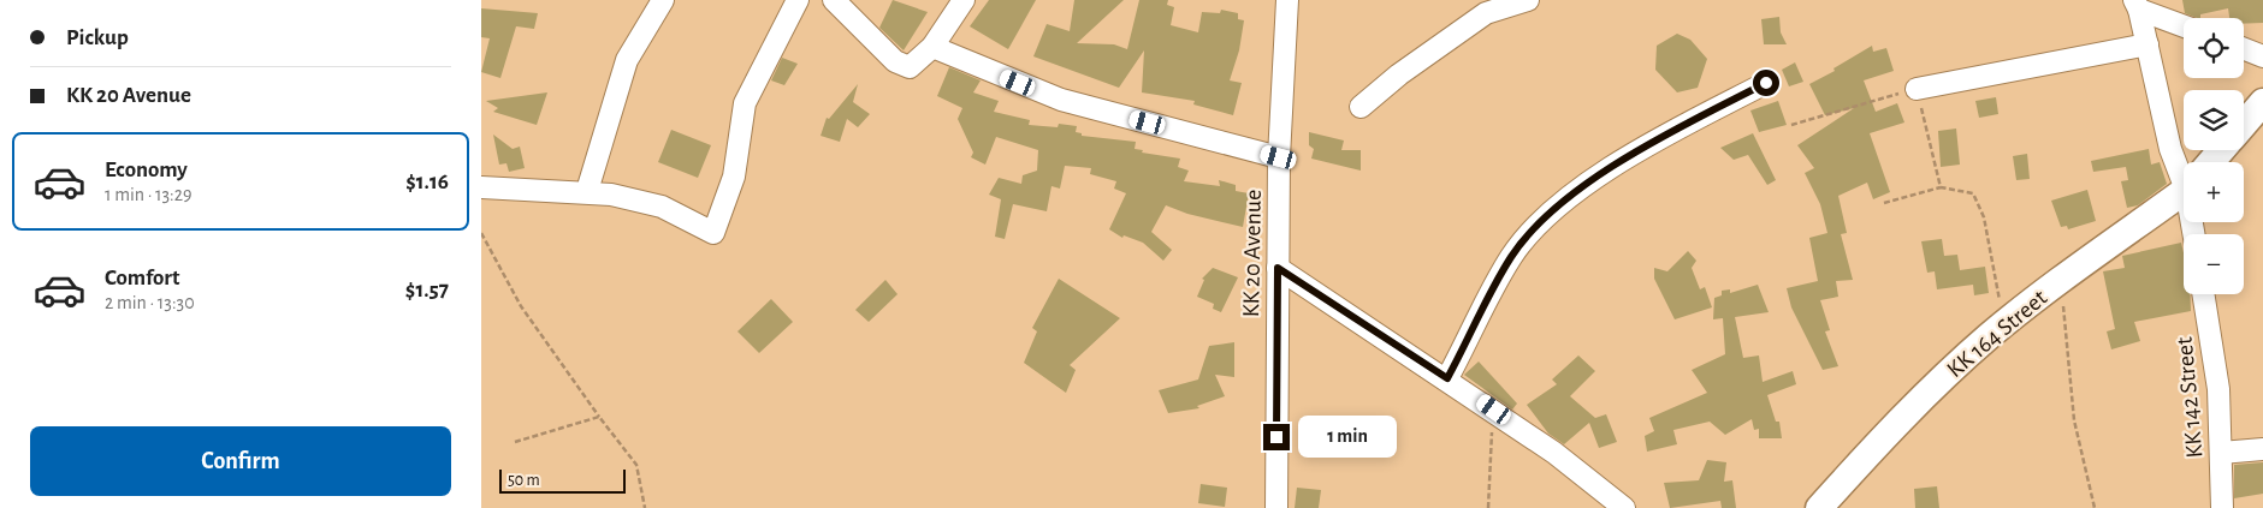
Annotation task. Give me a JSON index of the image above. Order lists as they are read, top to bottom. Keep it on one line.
{"streets":{"main road":["KK 164 Street"],"street":["KK 20 Avenue","KK 142 Street"]},"scale_bar":"50 m","page":{"banner":["Pickup","KK 20 Avenue"],"map_buttons":["+","−"],"list":[{"name":"Economy","note":"1 min · 13:29","value":"$1.16"},{"name":"Comfort","note":"2 min · 13:30","value":"$1.57"}],"buttons":"Confirm","bubble":"1 min","scale":"50 m"}}
